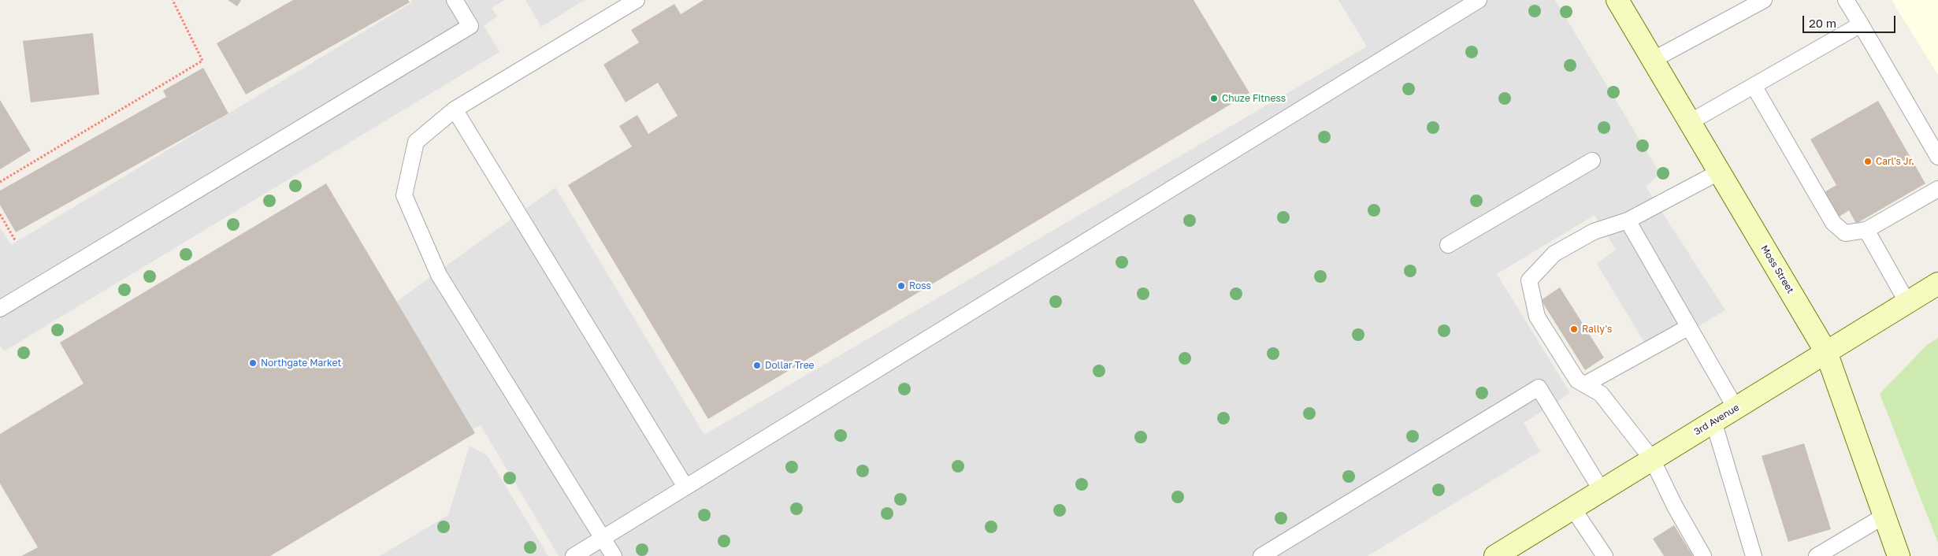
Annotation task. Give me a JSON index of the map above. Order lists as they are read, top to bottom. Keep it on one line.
{"streets":{"street":["Moss Street","3rd Avenue"]},"crossings":[["Moss Street","3rd Avenue"]],"places":["Chuze Fitness","Carl's Jr.","Ross","Rally's","Northgate Market","Dollar Tree"],"scale_bar":"20 m"}
